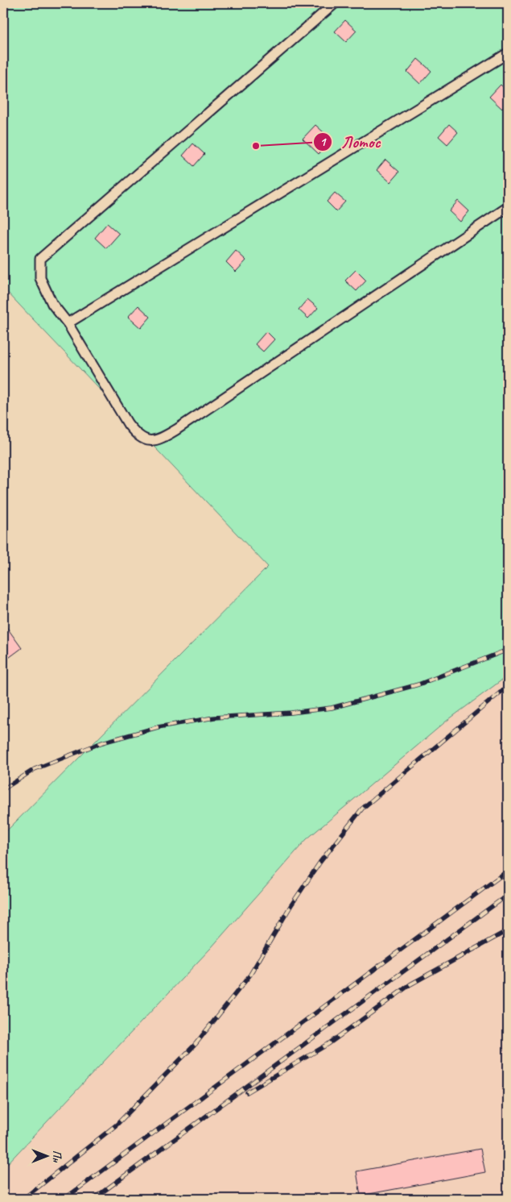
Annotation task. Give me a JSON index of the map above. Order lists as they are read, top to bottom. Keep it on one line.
{"places":["Лотос"],"north":"right"}
